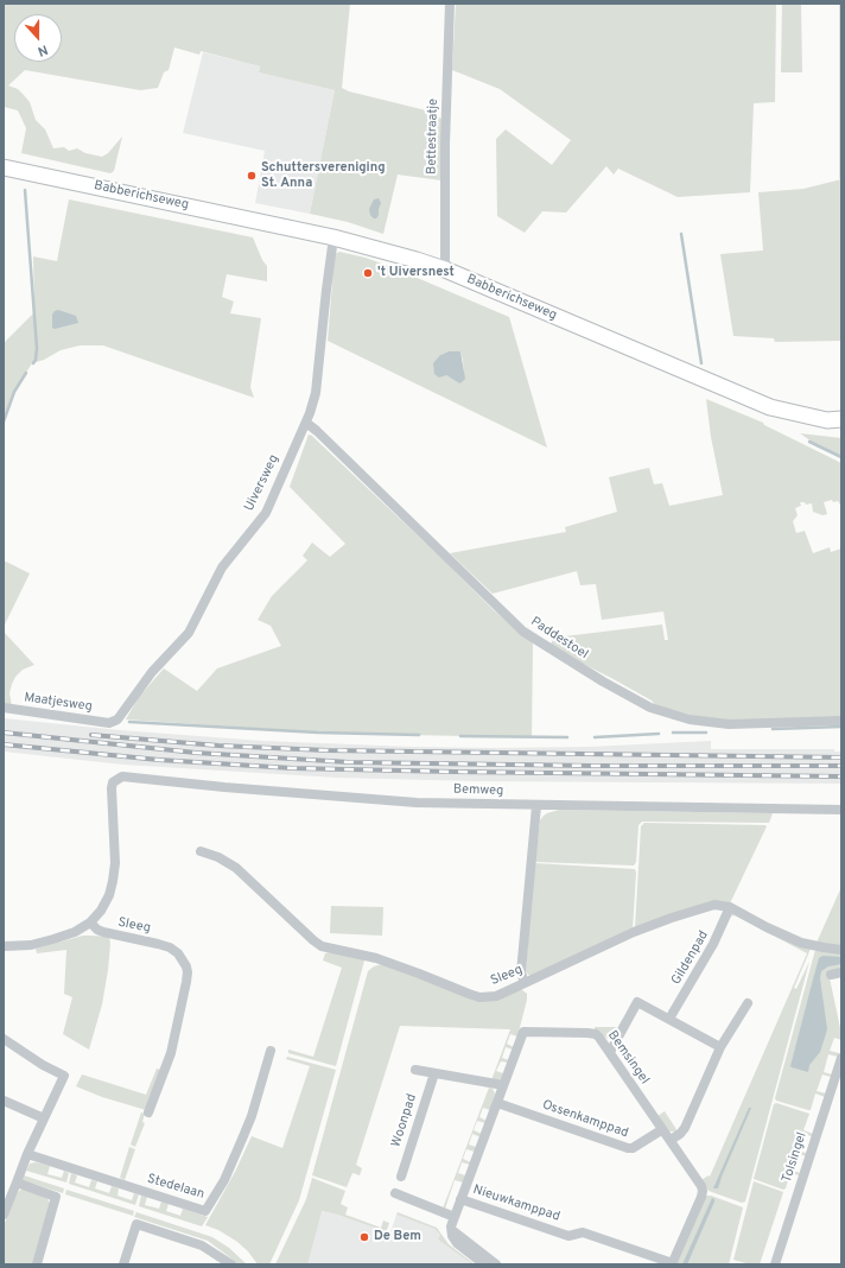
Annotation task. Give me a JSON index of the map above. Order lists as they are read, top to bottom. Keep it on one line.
{"streets":{"main road":["Babberichseweg"],"street":["Bettestraatje","Uiversweg","Paddestoel","Maatjesweg","Bemweg","Sleeg","Gildenpad","Bemsingel","Ossenkamppad","Woonpad","Tolsingel","Stedelaan","Nieuwkamppad"]},"crossings":[["Bettestraatje","Babberichseweg"],["Babberichseweg","Uiversweg"],["Uiversweg","Paddestoel"],["Uiversweg","Maatjesweg"],["Bemweg","Sleeg"],["Sleeg","Gildenpad"],["Bemsingel","Ossenkamppad"],["Bemsingel","Nieuwkamppad"]],"places":["Schuttersvereniging St. Anna","'t Uiversnest","De Bem"],"north":"bottom"}
